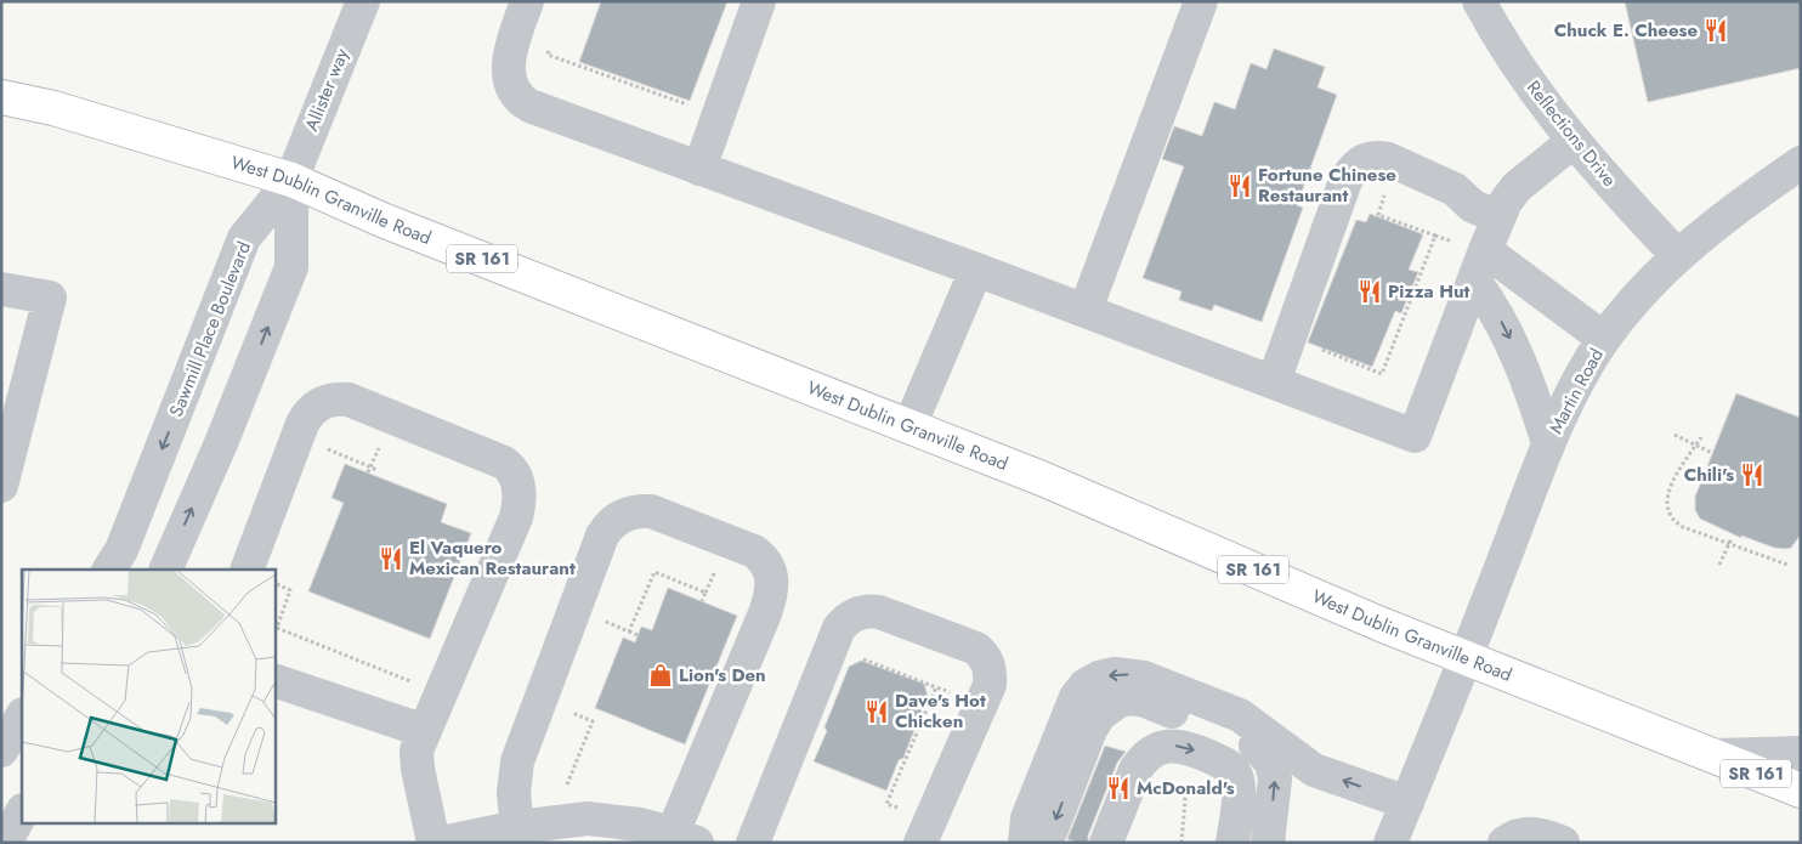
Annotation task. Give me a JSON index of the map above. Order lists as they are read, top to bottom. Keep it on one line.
{"streets":{"main road":["West Dublin Granville Road","SR 161"],"street":["Allister way","Reflections Drive","Sawmill Place Boulevard","Martin Road"]},"crossings":[["Allister way","West Dublin Granville Road"],["Allister way","Sawmill Place Boulevard"],["Reflections Drive","Martin Road"],["West Dublin Granville Road","Sawmill Place Boulevard"],["West Dublin Granville Road","Martin Road"]],"places":{"restaurant":["Chuck E. Cheese","Fortune Chinese Restaurant","Pizza Hut","Chili's","El Vaquero Mexican Restaurant","Dave's Hot Chicken","McDonald's"],"shop":["Lion's Den"]}}
